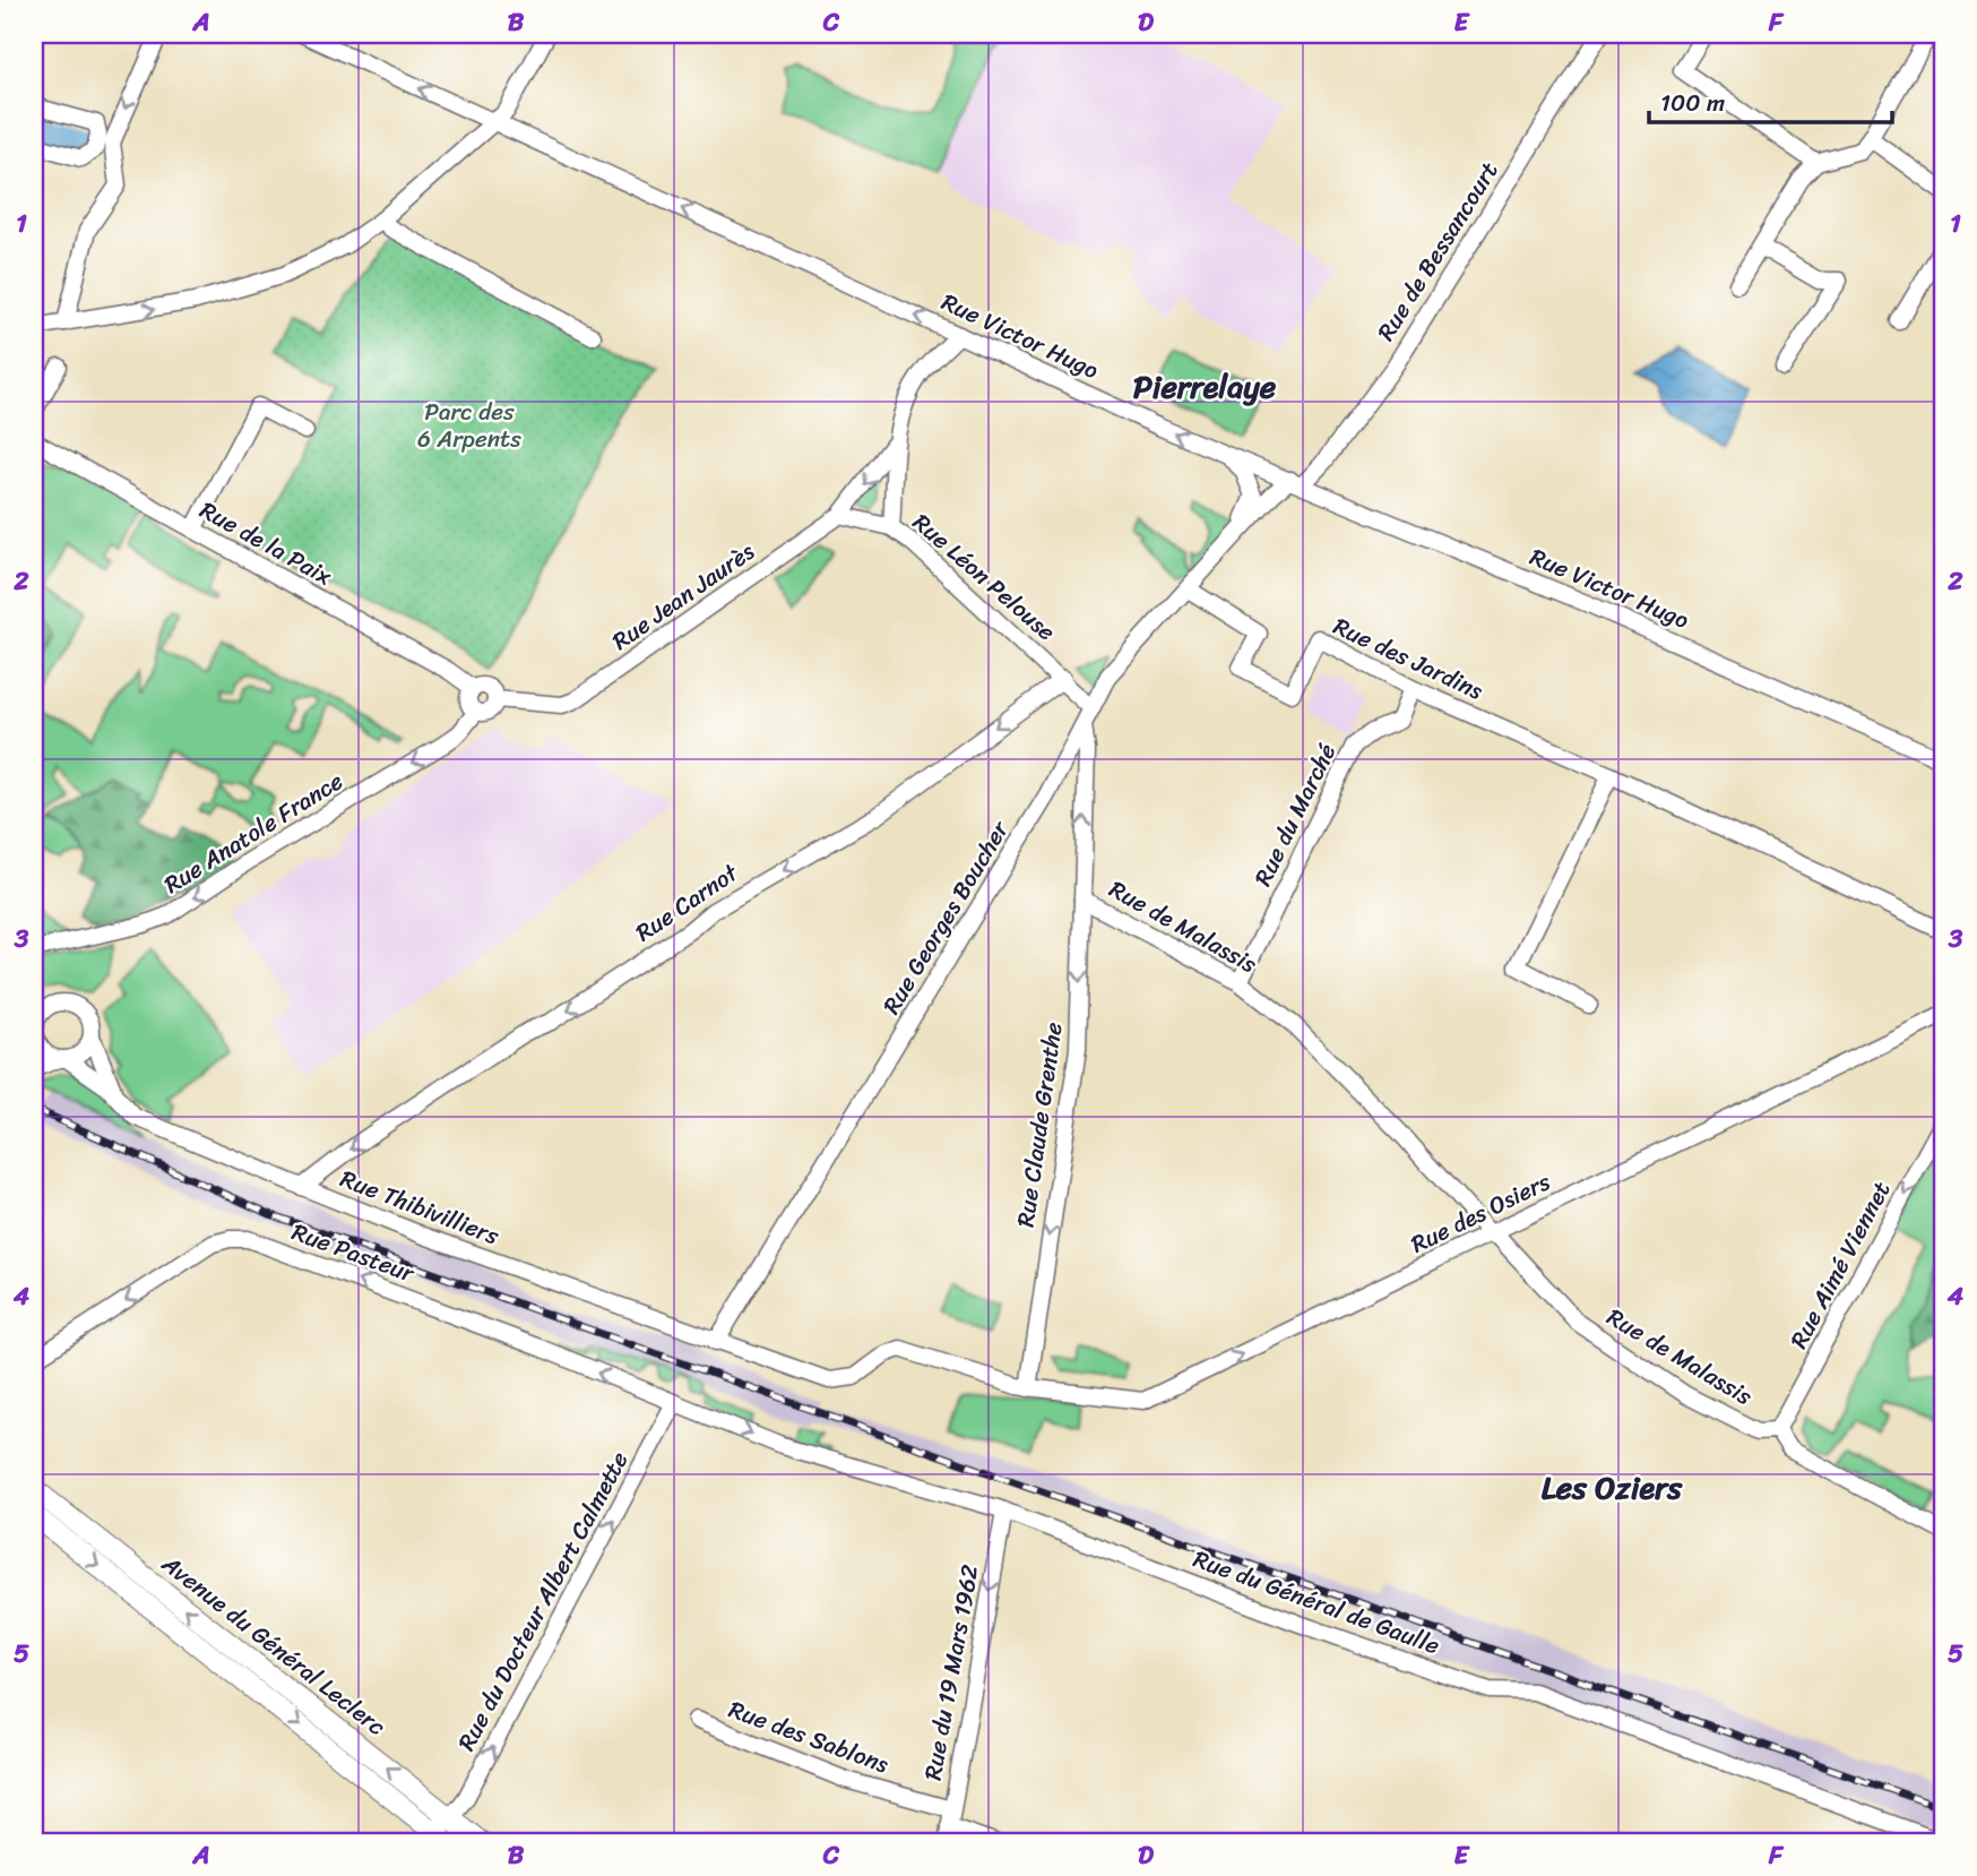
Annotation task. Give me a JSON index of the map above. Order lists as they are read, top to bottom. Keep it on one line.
{"streets":{"main road":["Avenue du Général Leclerc"],"street":["Rue de Bessancourt","Rue Victor Hugo","Rue de la Paix","Rue Léon Pelouse","Rue Jean Jaurès","Rue des Jardins","Rue du Marché","Rue Anatole France","Rue Carnot","Rue Georges Boucher","Rue de Malassis","Rue Claude Grenthe","Rue Thibivilliers","Rue des Osiers","Rue Pasteur","Rue Aimé Viennet","Rue du Docteur Albert Calmette","Rue du Général de Gaulle","Rue du 19 Mars 1962","Rue des Sablons"]},"crossings":[["Rue de Bessancourt","Rue Victor Hugo"],["Rue de Bessancourt","Rue Georges Boucher"],["Rue Victor Hugo","Rue Léon Pelouse"],["Rue Victor Hugo","Rue Georges Boucher"],["Rue de la Paix","Rue Jean Jaurès"],["Rue de la Paix","Rue Anatole France"],["Rue Léon Pelouse","Rue Jean Jaurès"],["Rue Léon Pelouse","Rue Carnot"],["Rue Jean Jaurès","Rue Anatole France"],["Rue des Jardins","Rue du Marché"],["Rue des Jardins","Rue Georges Boucher"],["Rue du Marché","Rue de Malassis"],["Rue Carnot","Rue Thibivilliers"],["Rue Georges Boucher","Rue Claude Grenthe"],["Rue Georges Boucher","Rue Thibivilliers"],["Rue de Malassis","Rue Claude Grenthe"],["Rue de Malassis","Rue des Osiers"],["Rue de Malassis","Rue Aimé Viennet"],["Rue Claude Grenthe","Rue Thibivilliers"],["Rue Claude Grenthe","Rue des Osiers"],["Rue Thibivilliers","Rue des Osiers"],["Rue Pasteur","Rue du Docteur Albert Calmette"],["Rue Pasteur","Rue du Général de Gaulle"],["Rue du Docteur Albert Calmette","Rue du Général de Gaulle"],["Rue du Docteur Albert Calmette","Avenue du Général Leclerc"],["Rue du Général de Gaulle","Rue du 19 Mars 1962"],["Rue du 19 Mars 1962","Rue des Sablons"]],"one_way":["Rue Victor Hugo","Rue Anatole France","Rue Carnot","Rue des Osiers","Rue Pasteur","Rue Aimé Viennet","Rue du Docteur Albert Calmette","Rue du 19 Mars 1962"],"districts":["Pierrelaye","Les Oziers"],"parks":["Parc des 6 Arpents"],"scale_bar":"100 m","grid":{"columns":["A","B","C","D","E","F"],"rows":["1","2","3","4","5"]}}
